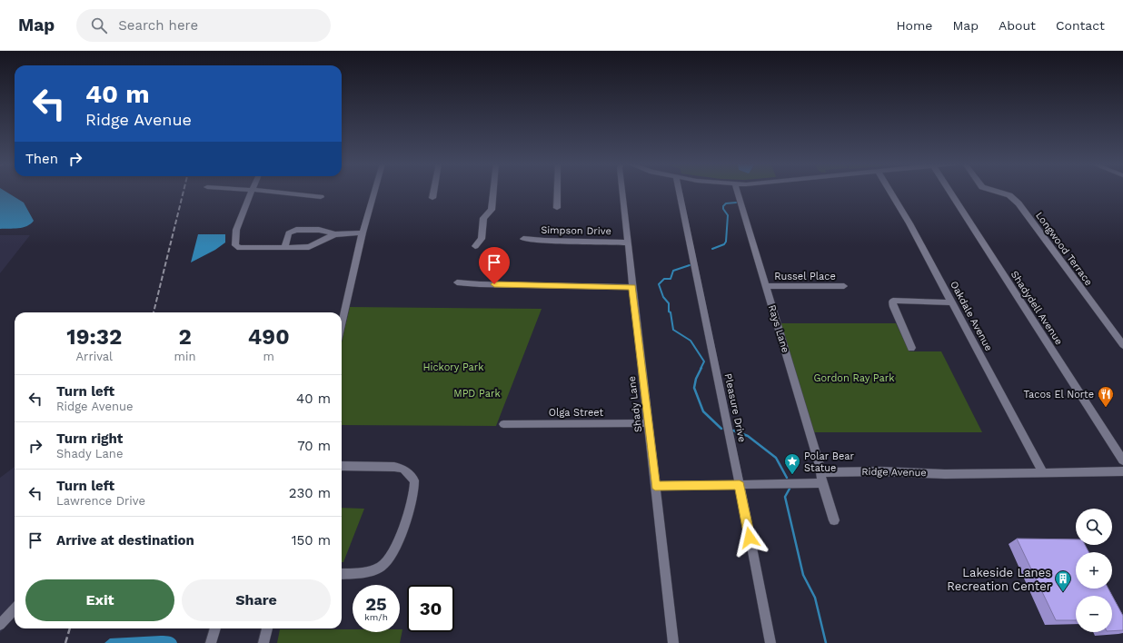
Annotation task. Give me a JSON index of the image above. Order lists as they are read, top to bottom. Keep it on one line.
{"streets":{"street":["Simpson Drive","Longwood Terrace","Russel Place","Shadydell Avenue","Oakdale Avenue","Rays Lane","Shady Lane","Pleasure Drive","Olga Street","Ridge Avenue"]},"crossings":[["Simpson Drive","Shady Lane"],["Russel Place","Rays Lane"],["Oakdale Avenue","Ridge Avenue"],["Rays Lane","Ridge Avenue"],["Shady Lane","Olga Street"]],"parks":["Hickory Park","Gordon Ray Park","MPD Park"],"places":{"restaurant":["Tacos El Norte"],"place":["Polar Bear Statue"],"building":["Lakeside Lanes Recreation Center"]},"page":{"header":"Map","search":"Search here","nav":["Home","Map","About","Contact"],"turn":["40 m","Ridge Avenue"],"then":"Then","eta":["19:32","Arrival","2","min","490","m"],"list":[{"name":"Turn left","note":"Ridge Avenue","value":"40 m"},{"name":"Turn right","note":"Shady Lane","value":"70 m"},{"name":"Turn left","note":"Lawrence Drive","value":"230 m"},{"name":"Arrive at destination","value":"150 m"}],"map_buttons":["+","−"],"buttons":["Exit","Share"],"speed":"25 km/h","limit":"30"}}
